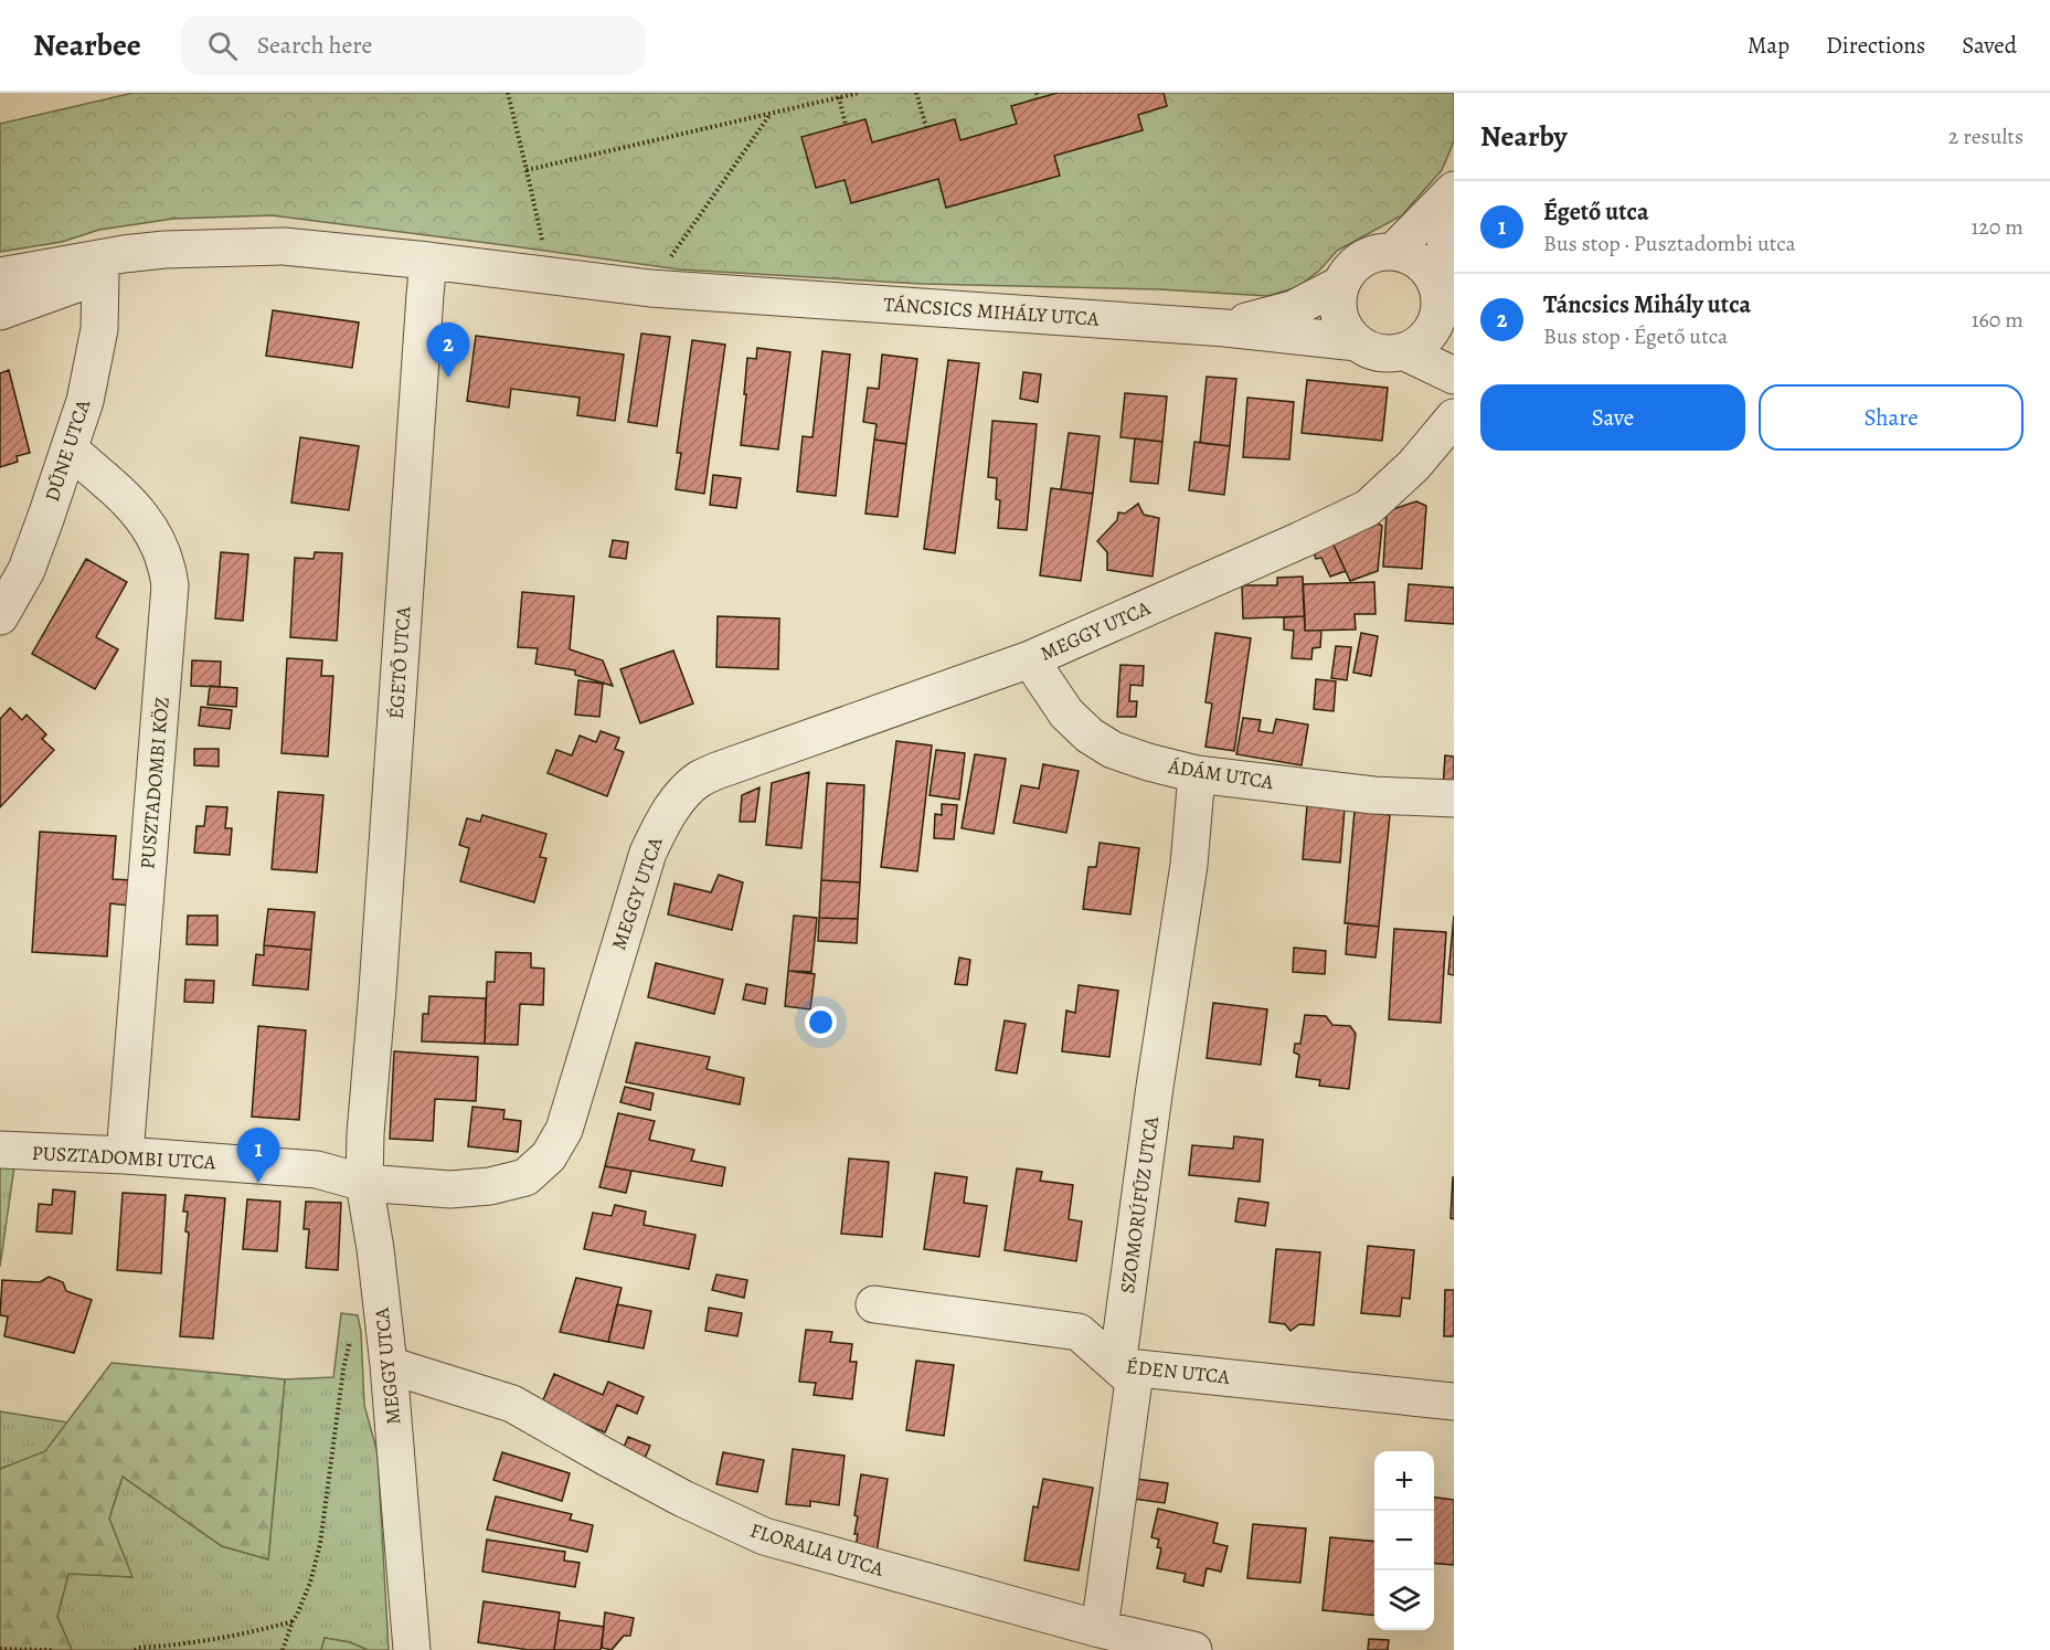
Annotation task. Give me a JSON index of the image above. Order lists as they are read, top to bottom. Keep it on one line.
{"streets":{"street":["TÁNCSICS MIHÁLY UTCA","DŰNE UTCA","MEGGY UTCA","ÉGETŐ UTCA","ÁDÁM UTCA","PUSZTADOMBI KÖZ","PUSZTADOMBI UTCA","SZOMORÚFŰZ UTCA","ÉDEN UTCA","FLORALIA UTCA"]},"crossings":[["TÁNCSICS MIHÁLY UTCA","DŰNE UTCA"],["TÁNCSICS MIHÁLY UTCA","ÉGETŐ UTCA"],["DŰNE UTCA","PUSZTADOMBI KÖZ"],["MEGGY UTCA","ÉGETŐ UTCA"],["MEGGY UTCA","ÁDÁM UTCA"],["MEGGY UTCA","PUSZTADOMBI UTCA"],["MEGGY UTCA","FLORALIA UTCA"],["ÉGETŐ UTCA","PUSZTADOMBI UTCA"],["ÁDÁM UTCA","SZOMORÚFŰZ UTCA"],["PUSZTADOMBI KÖZ","PUSZTADOMBI UTCA"],["SZOMORÚFŰZ UTCA","ÉDEN UTCA"]],"page":{"header":"Nearbee","search":"Search here","nav":["Map","Directions","Saved"],"heading":["Nearby","2 results"],"list":[{"mark":"1","name":"Égető utca","note":"Bus stop · Pusztadombi utca","value":"120 m"},{"mark":"2","name":"Táncsics Mihály utca","note":"Bus stop · Égető utca","value":"160 m"}],"pins":["2","1"],"buttons":["Save","Share"],"map_buttons":["+","−"]}}
